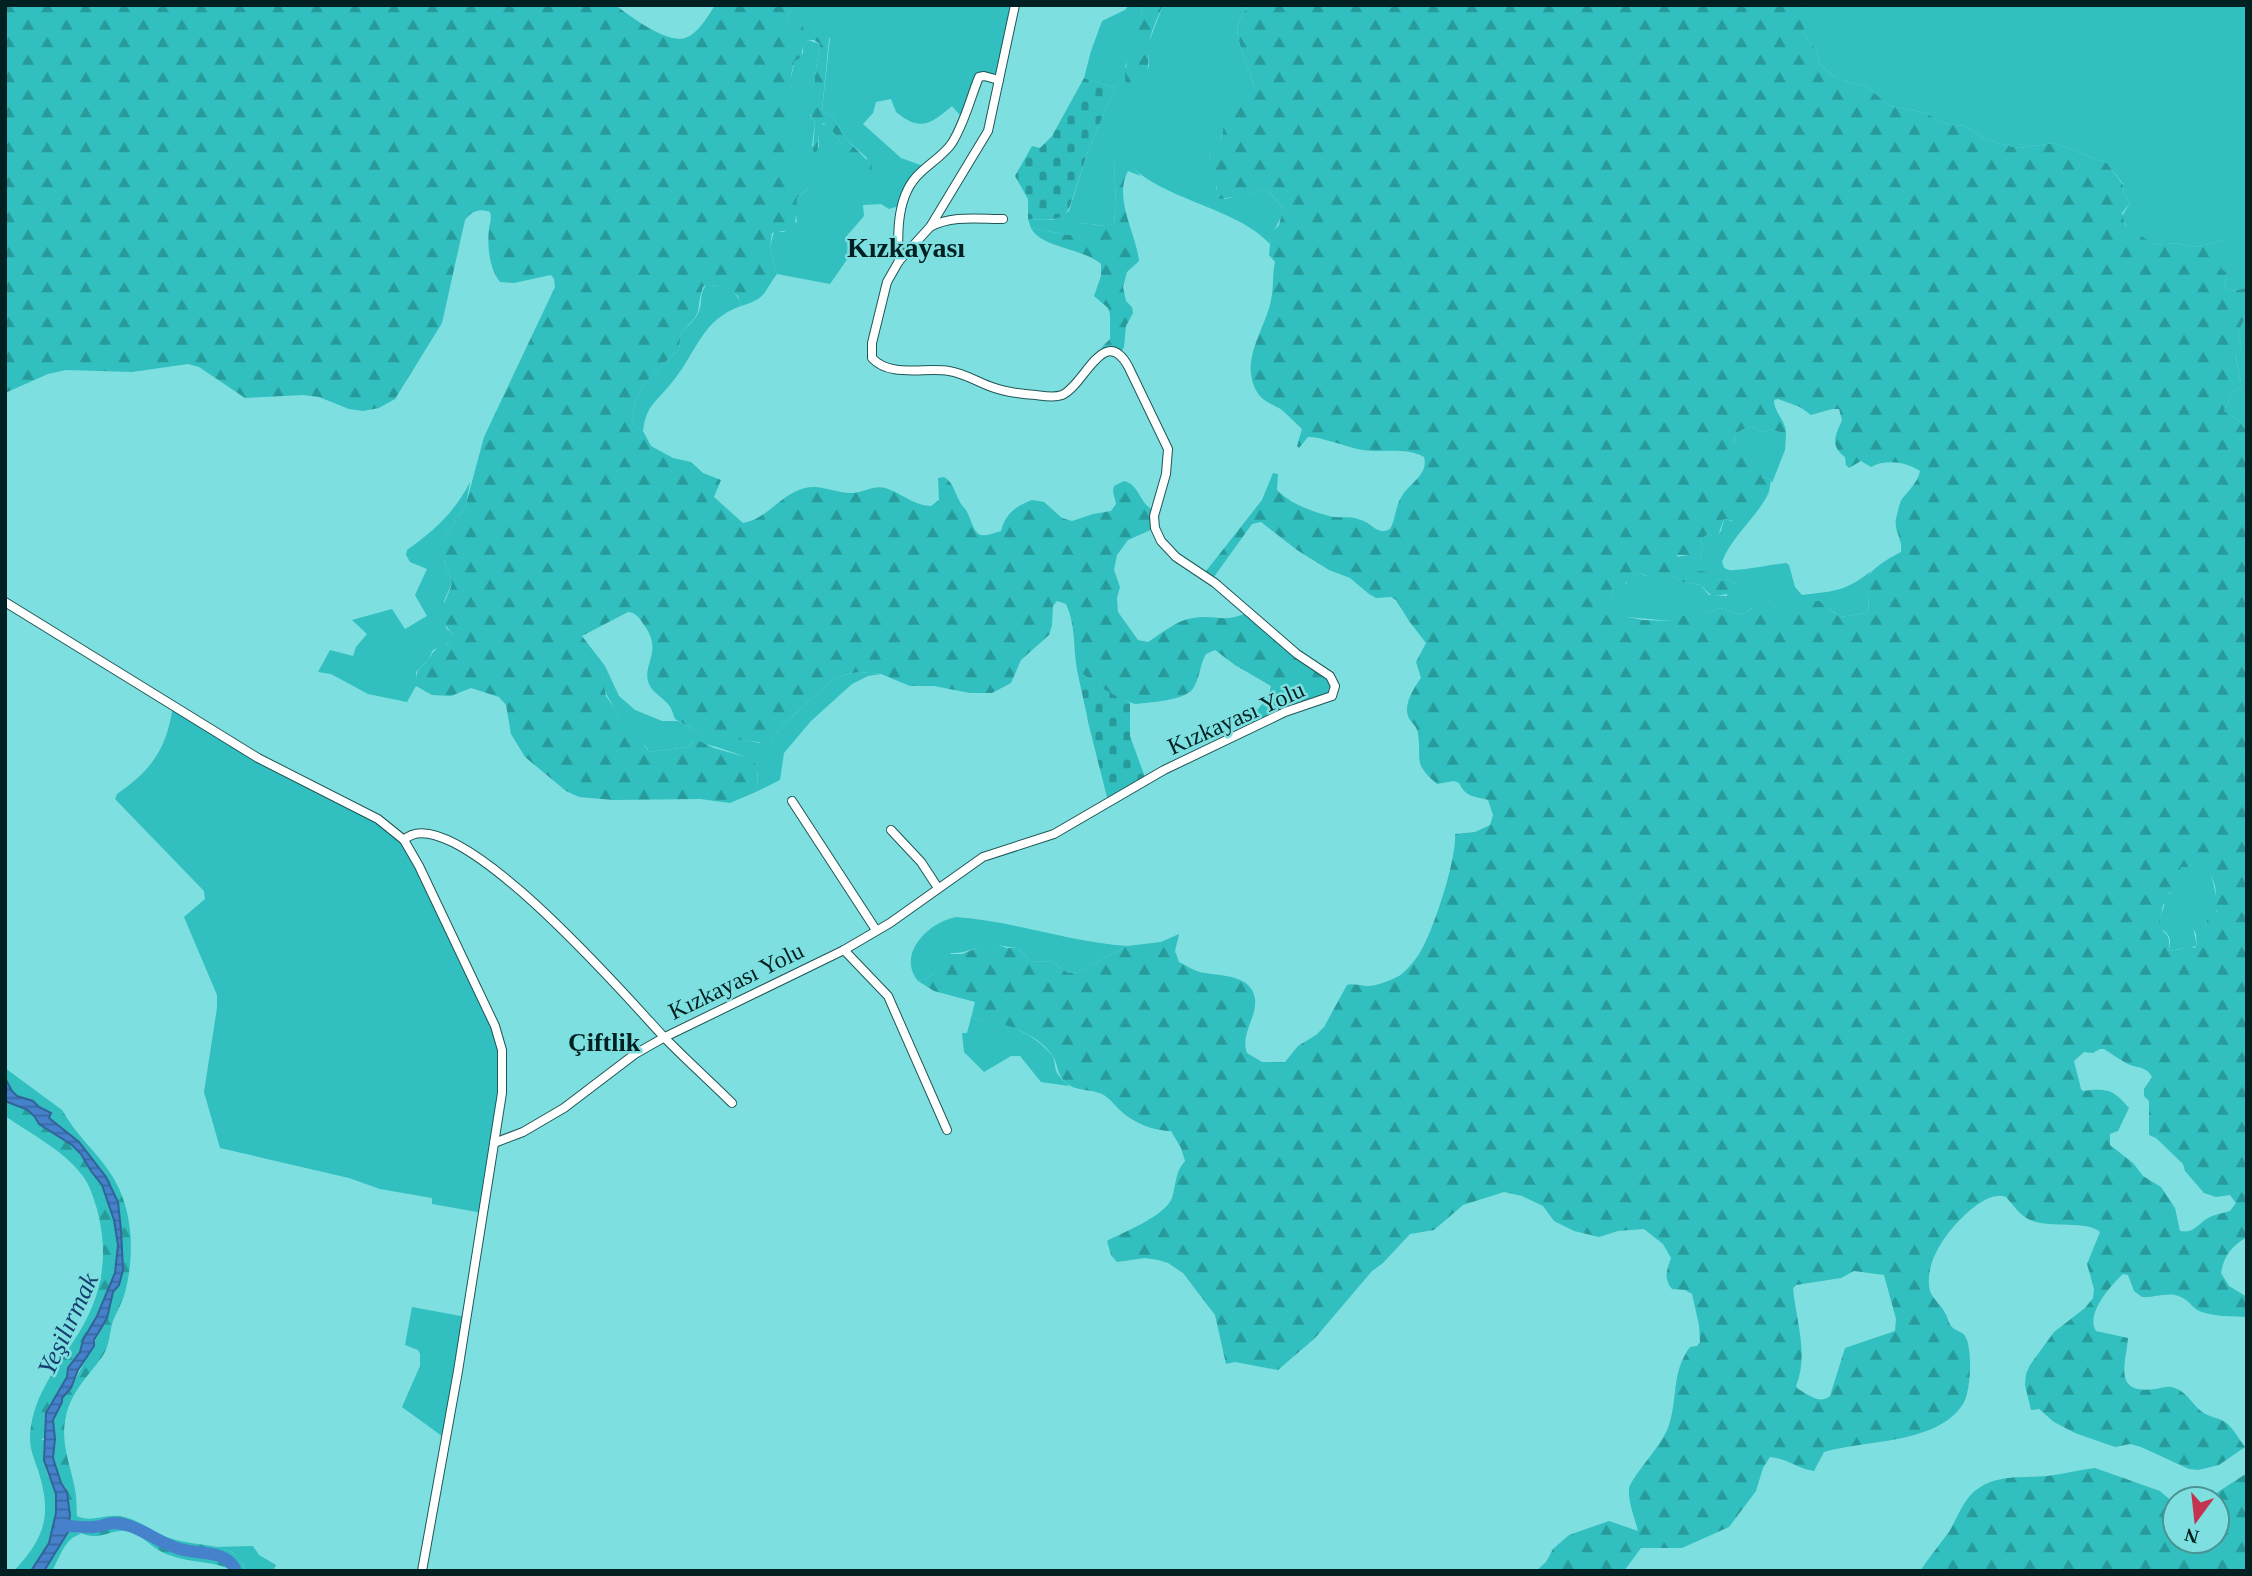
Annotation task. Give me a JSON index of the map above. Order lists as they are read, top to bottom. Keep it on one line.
{"streets":{"street":["Kızkayası Yolu"]},"districts":["Kızkayası","Çiftlik"],"water":["Yeşilırmak"],"north":"bottom"}
